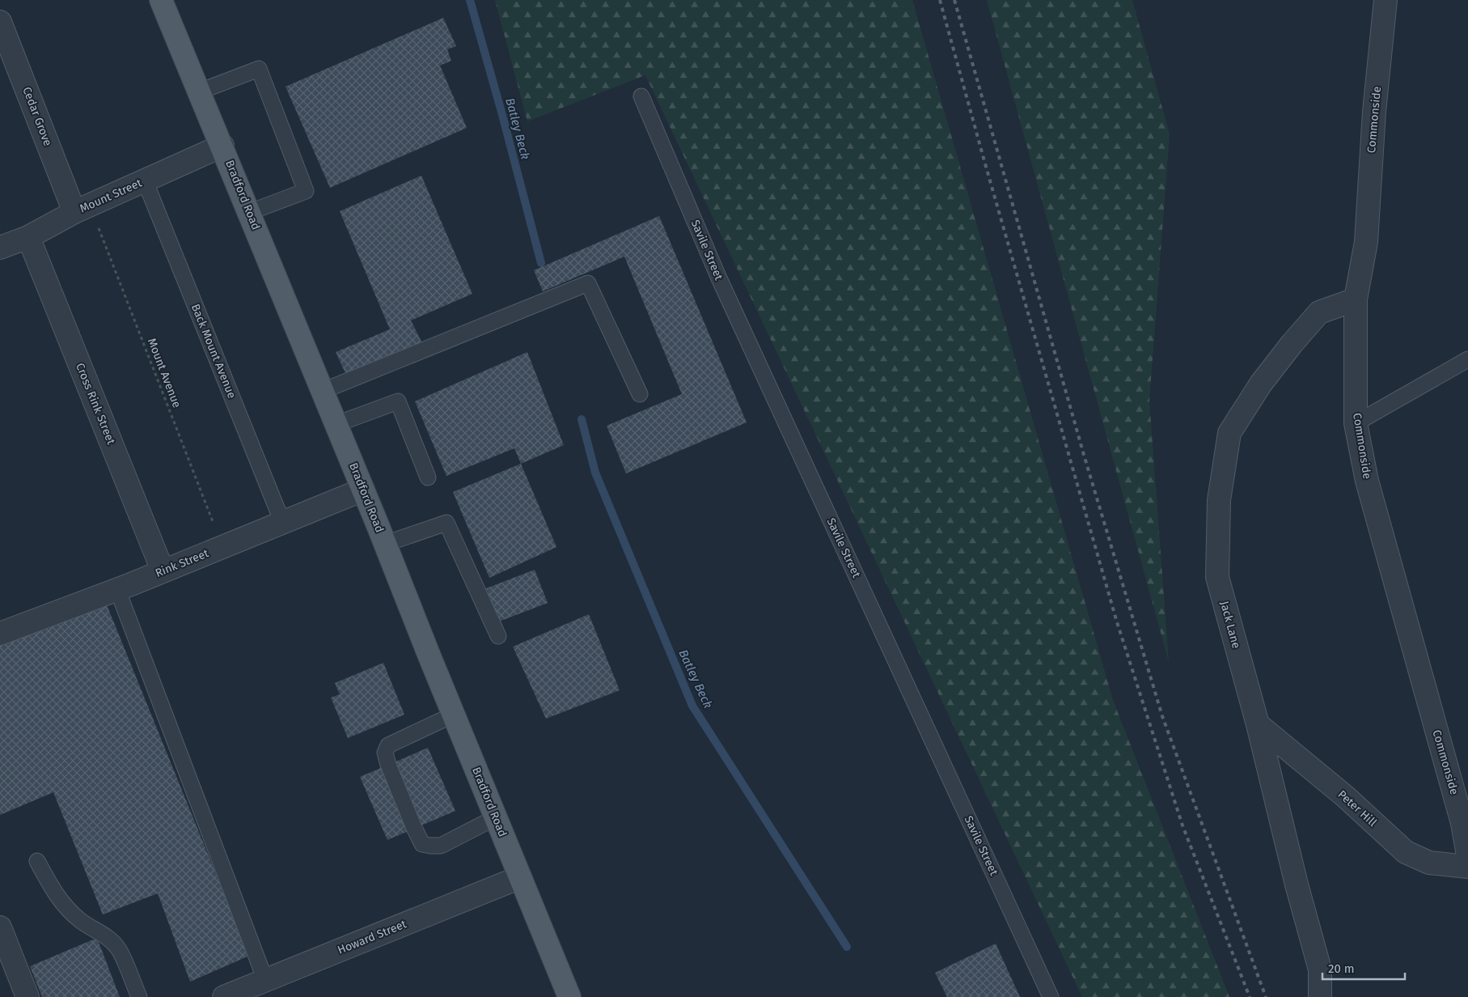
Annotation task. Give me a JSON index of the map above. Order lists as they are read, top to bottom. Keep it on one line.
{"streets":{"main road":["Bradford Road"],"street":["Cedar Grove","Commonside","Mount Street","Cross Rink Street","Rink Street","Jack Lane","Peter Hill","Howard Street"],"lane":["Savile Street","Back Mount Avenue"],"path":["Mount Avenue"]},"crossings":[["Cedar Grove","Mount Street"],["Cedar Grove","Mount Avenue"],["Commonside","Jack Lane"],["Bradford Road","Mount Street"],["Bradford Road","Rink Street"],["Bradford Road","Howard Street"],["Mount Street","Back Mount Avenue"],["Mount Street","Mount Avenue"],["Mount Street","Cross Rink Street"],["Back Mount Avenue","Rink Street"],["Mount Avenue","Rink Street"],["Cross Rink Street","Rink Street"],["Jack Lane","Peter Hill"]],"water":["Batley Beck"],"scale_bar":"20 m"}
